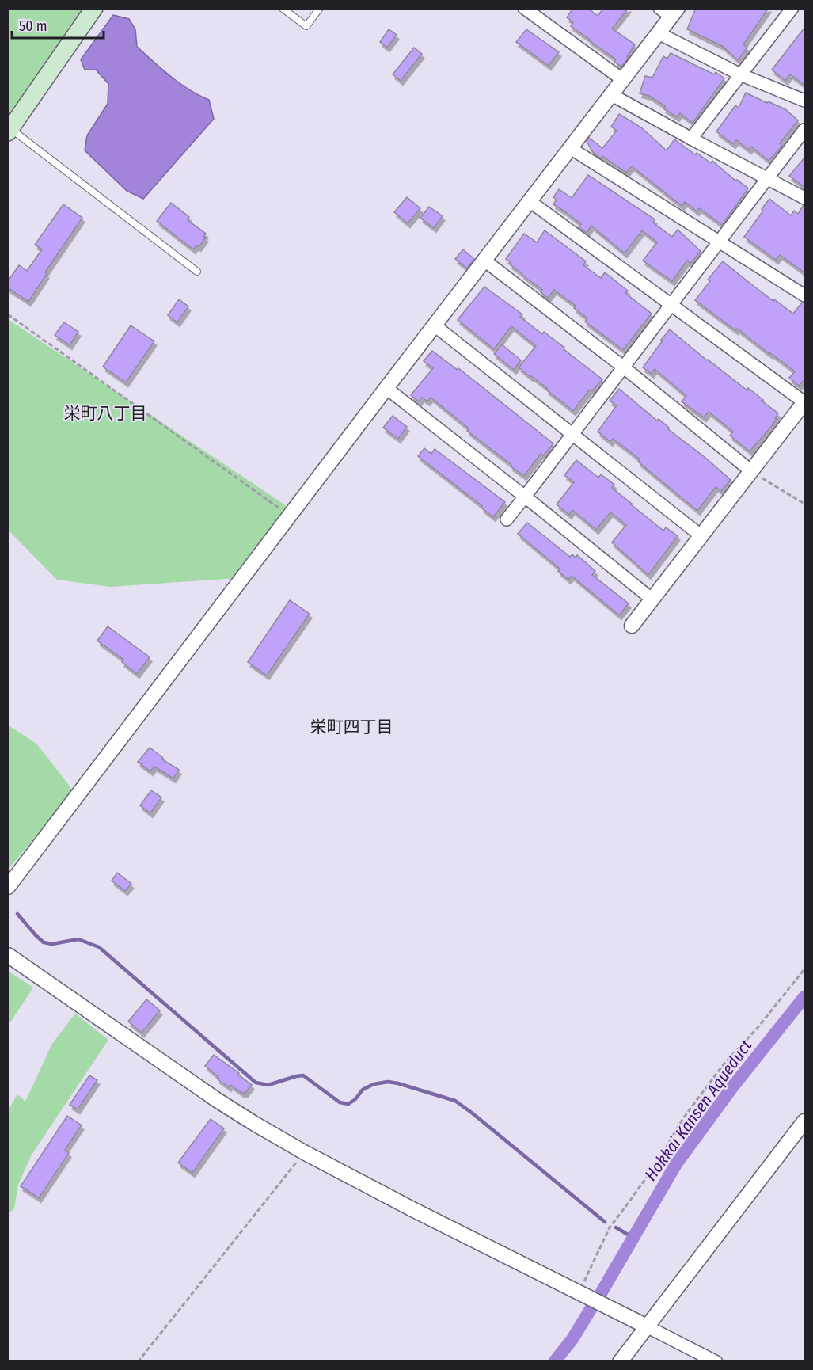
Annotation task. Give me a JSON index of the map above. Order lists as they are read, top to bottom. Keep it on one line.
{"districts":["栄町八丁目","栄町四丁目"],"water":["Hokkai Kansen Aqueduct"],"scale_bar":"50 m"}
